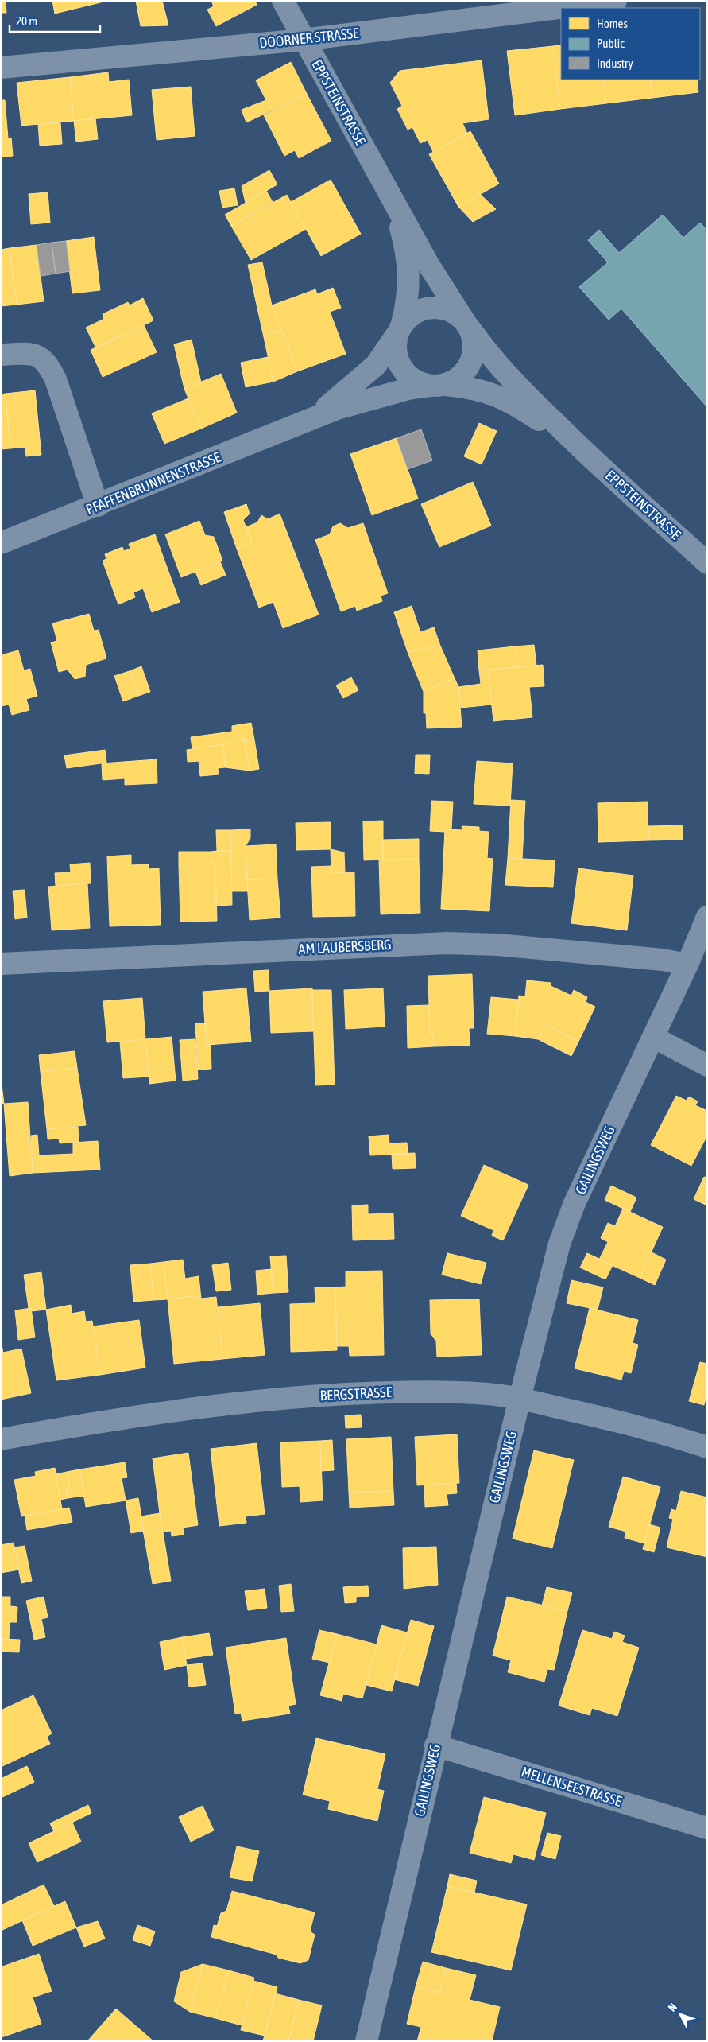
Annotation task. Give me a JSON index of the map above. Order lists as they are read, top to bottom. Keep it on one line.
{"streets":{"street":["DOORNER STRASSE","EPPSTEINSTRASSE","PFAFFENBRUNNENSTRASSE","AM LAUBERSBERG","GAILINGSWEG","BERGSTRASSE","MELLENSEESTRASSE"]},"crossings":[["DOORNER STRASSE","EPPSTEINSTRASSE"],["EPPSTEINSTRASSE","PFAFFENBRUNNENSTRASSE"],["AM LAUBERSBERG","GAILINGSWEG"],["GAILINGSWEG","BERGSTRASSE"],["GAILINGSWEG","MELLENSEESTRASSE"]],"legend":["Homes","Public","Industry"],"scale_bar":"20 m","north":"top left"}
